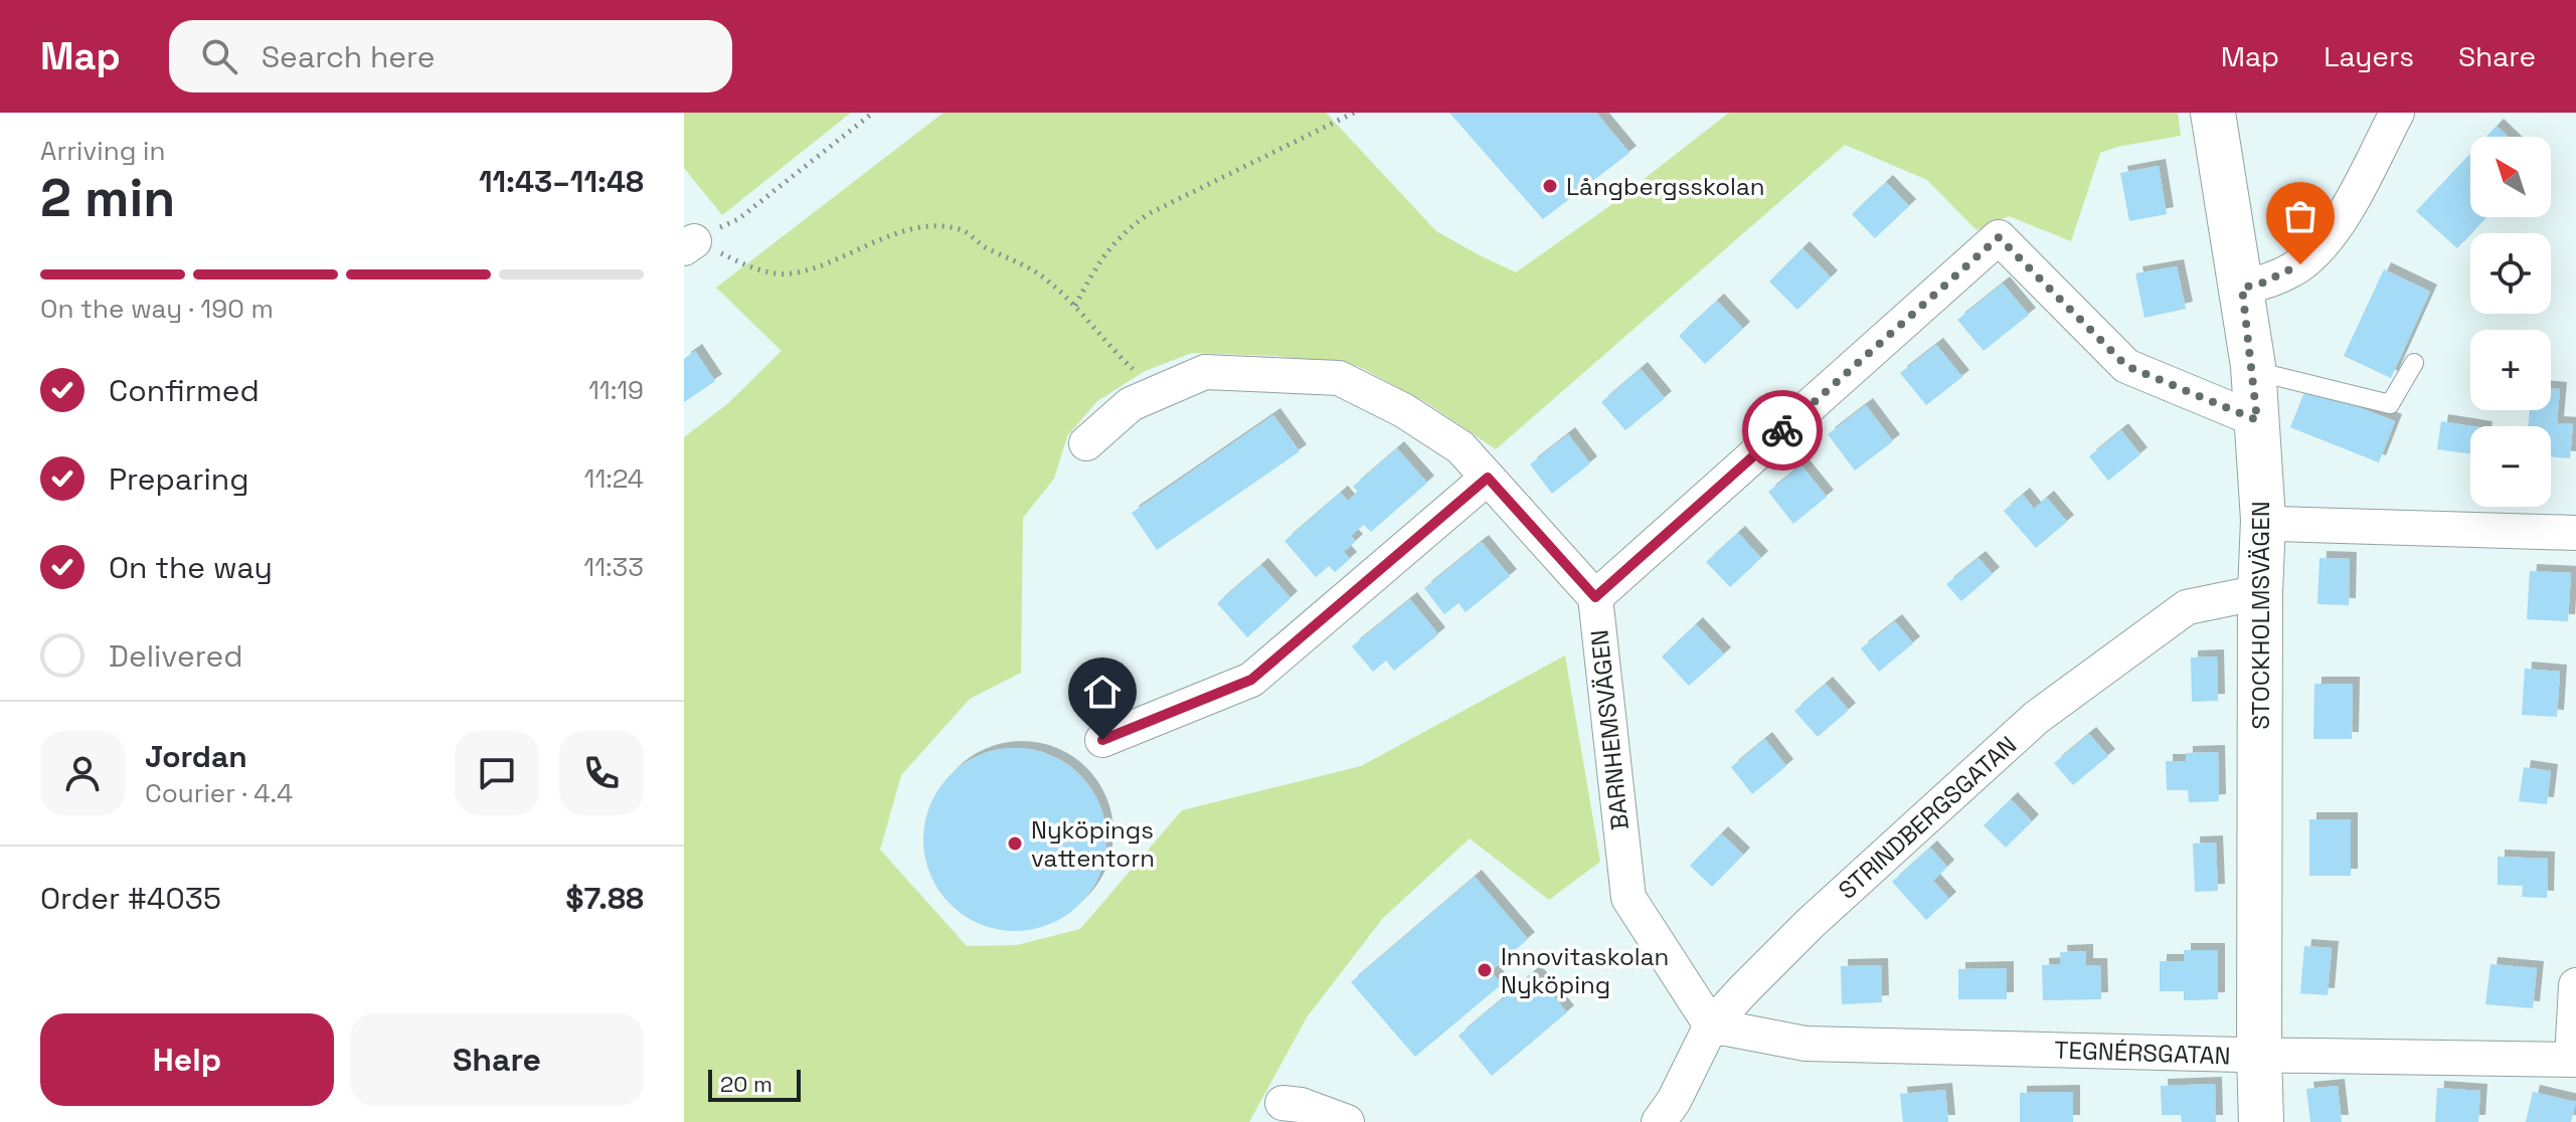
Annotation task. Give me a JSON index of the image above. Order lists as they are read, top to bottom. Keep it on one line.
{"streets":{"street":["STOCKHOLMSVÄGEN","BARNHEMSVÄGEN","STRINDBERGSGATAN","TEGNÉRSGATAN"]},"crossings":[["STOCKHOLMSVÄGEN","BARNHEMSVÄGEN"],["STOCKHOLMSVÄGEN","STRINDBERGSGATAN"],["STOCKHOLMSVÄGEN","TEGNÉRSGATAN"],["BARNHEMSVÄGEN","STRINDBERGSGATAN"],["BARNHEMSVÄGEN","TEGNÉRSGATAN"],["STRINDBERGSGATAN","TEGNÉRSGATAN"]],"places":["Långbergsskolan","Nyköpings vattentorn","Innovitaskolan Nyköping"],"scale_bar":"20 m","north":"top left","page":{"header":"Map","search":"Search here","nav":["Map","Layers","Share"],"heading":["2 min","Arriving in","11:43–11:48"],"panel":["Jordan","Courier · 4.4","Order #4035","$7.88"],"map_buttons":["+","−"],"bar":"On the way · 190 m","list":[["Confirmed","11:19"],["Preparing","11:24"],["On the way","11:33"],"Delivered"],"buttons":["Help","Share"],"scale":"20 m"}}
